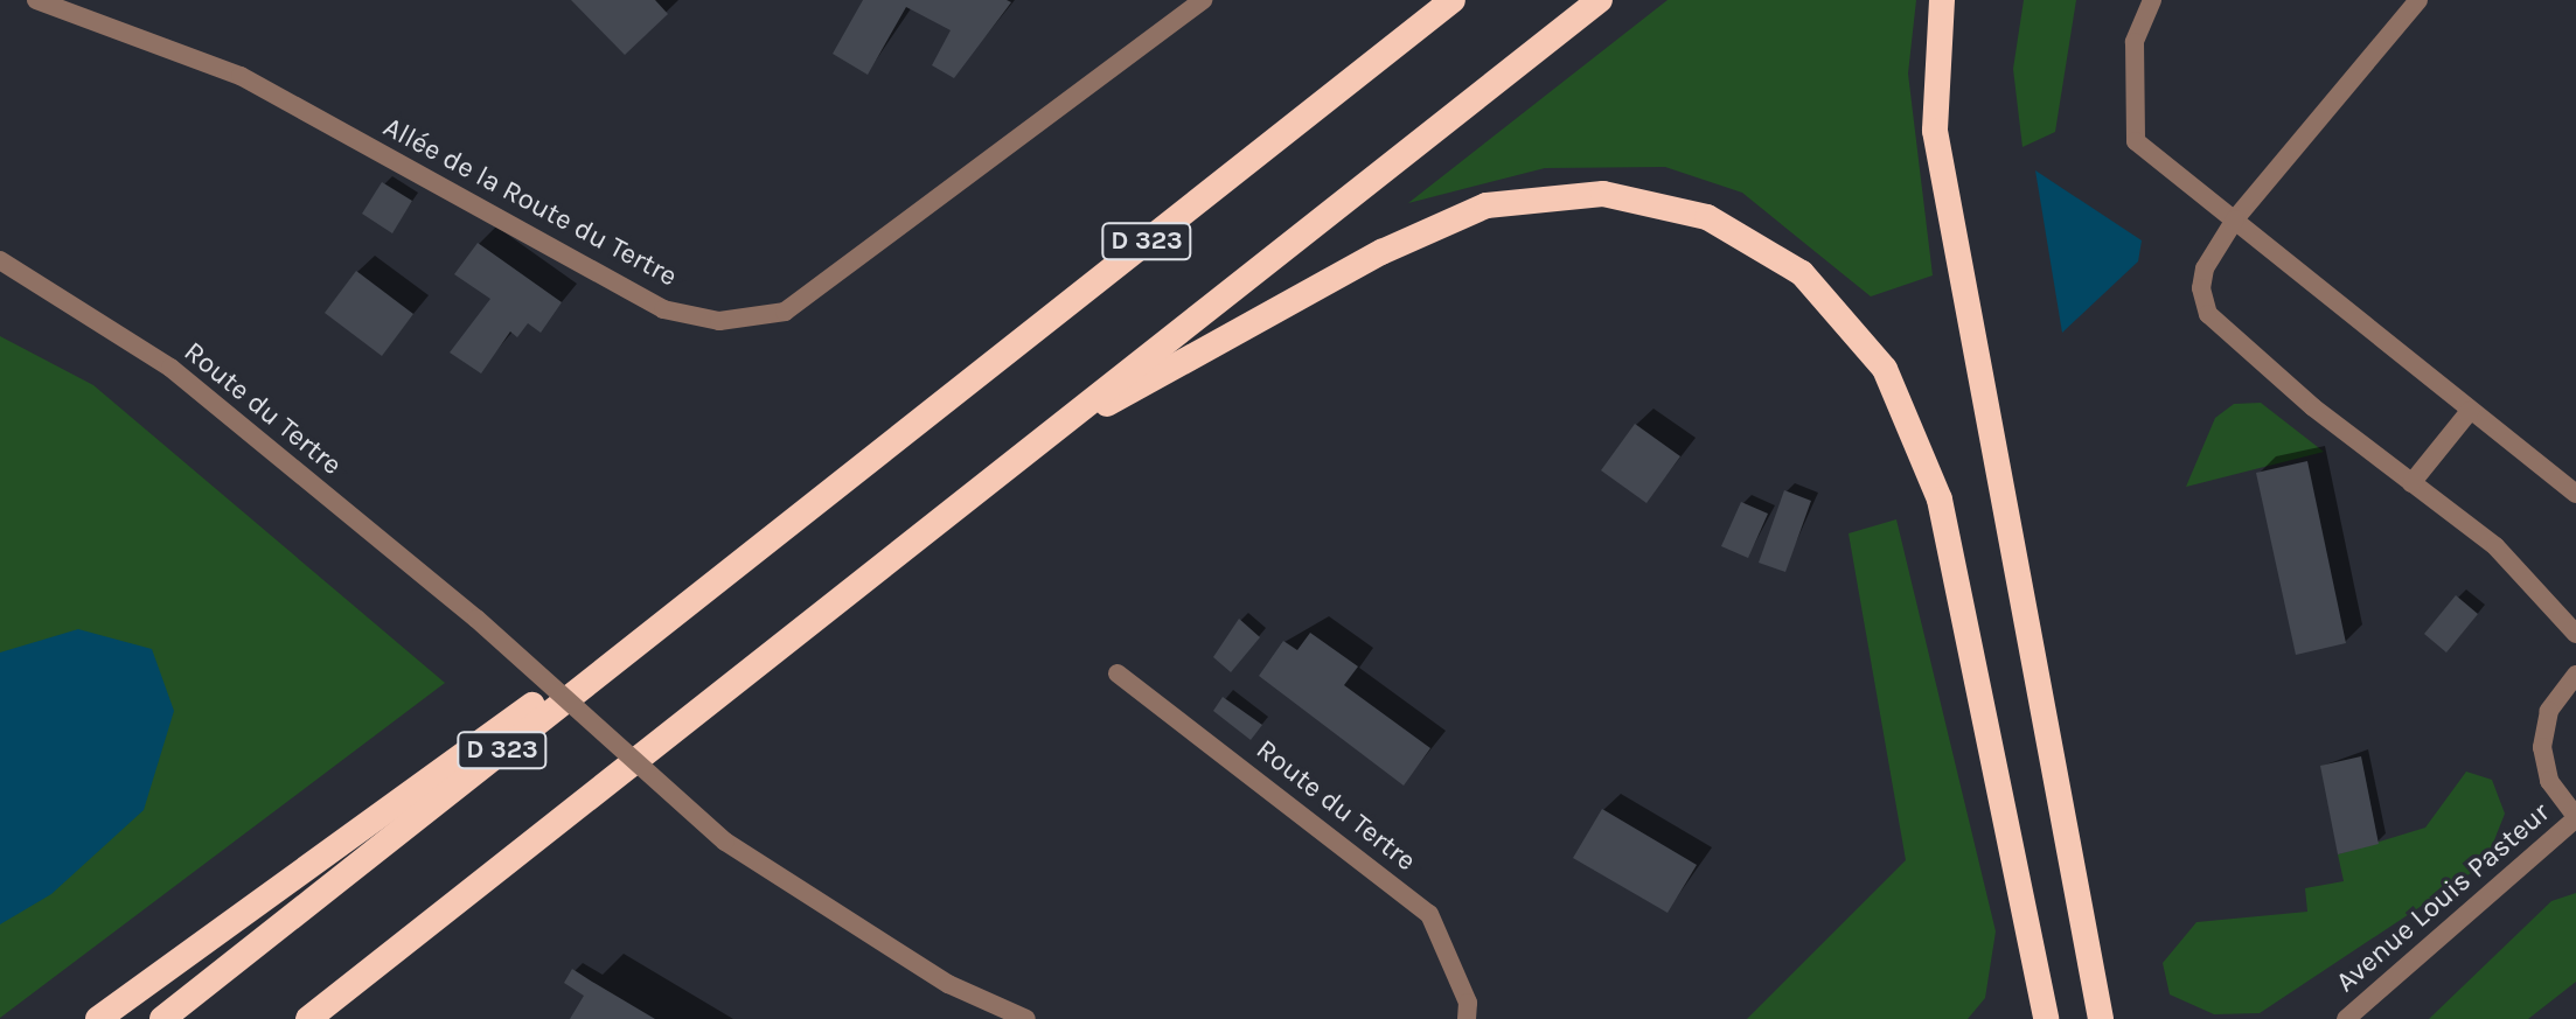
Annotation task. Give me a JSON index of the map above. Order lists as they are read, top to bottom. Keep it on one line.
{"streets":{"highway":["D 323"],"street":["Allée de la Route du Tertre","Route du Tertre","Avenue Louis Pasteur"]}}
